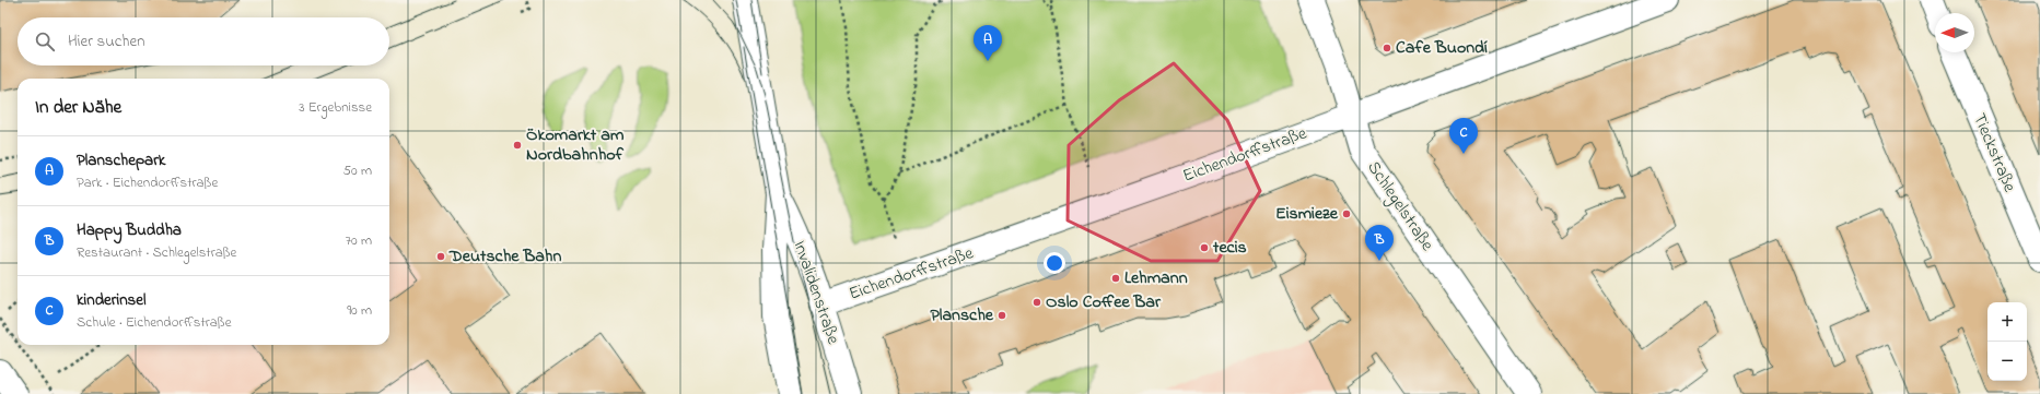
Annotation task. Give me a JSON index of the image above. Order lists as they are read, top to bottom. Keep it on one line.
{"streets":{"street":["Tieckstraße","Eichendorffstraße","Schlegelstraße","Invalidenstraße"]},"crossings":[["Eichendorffstraße","Schlegelstraße"],["Eichendorffstraße","Invalidenstraße"]],"places":["Cafe Buondí","Ökomarkt am Nordbahnhof","Eismieze","tecis","Deutsche Bahn","Lehmann","Oslo Coffee Bar","Plansche"],"north":"left","page":{"search":"Hier suchen","pins":["A","C","B"],"heading":["In der Nähe","3 Ergebnisse"],"list":[{"mark":"A","name":"Planschepark","note":"Park · Eichendorffstraße","value":"50 m"},{"mark":"B","name":"Happy Buddha","note":"Restaurant · Schlegelstraße","value":"70 m"},{"mark":"C","name":"kinderinsel","note":"Schule · Eichendorffstraße","value":"90 m"}],"map_buttons":["+","−"]}}
